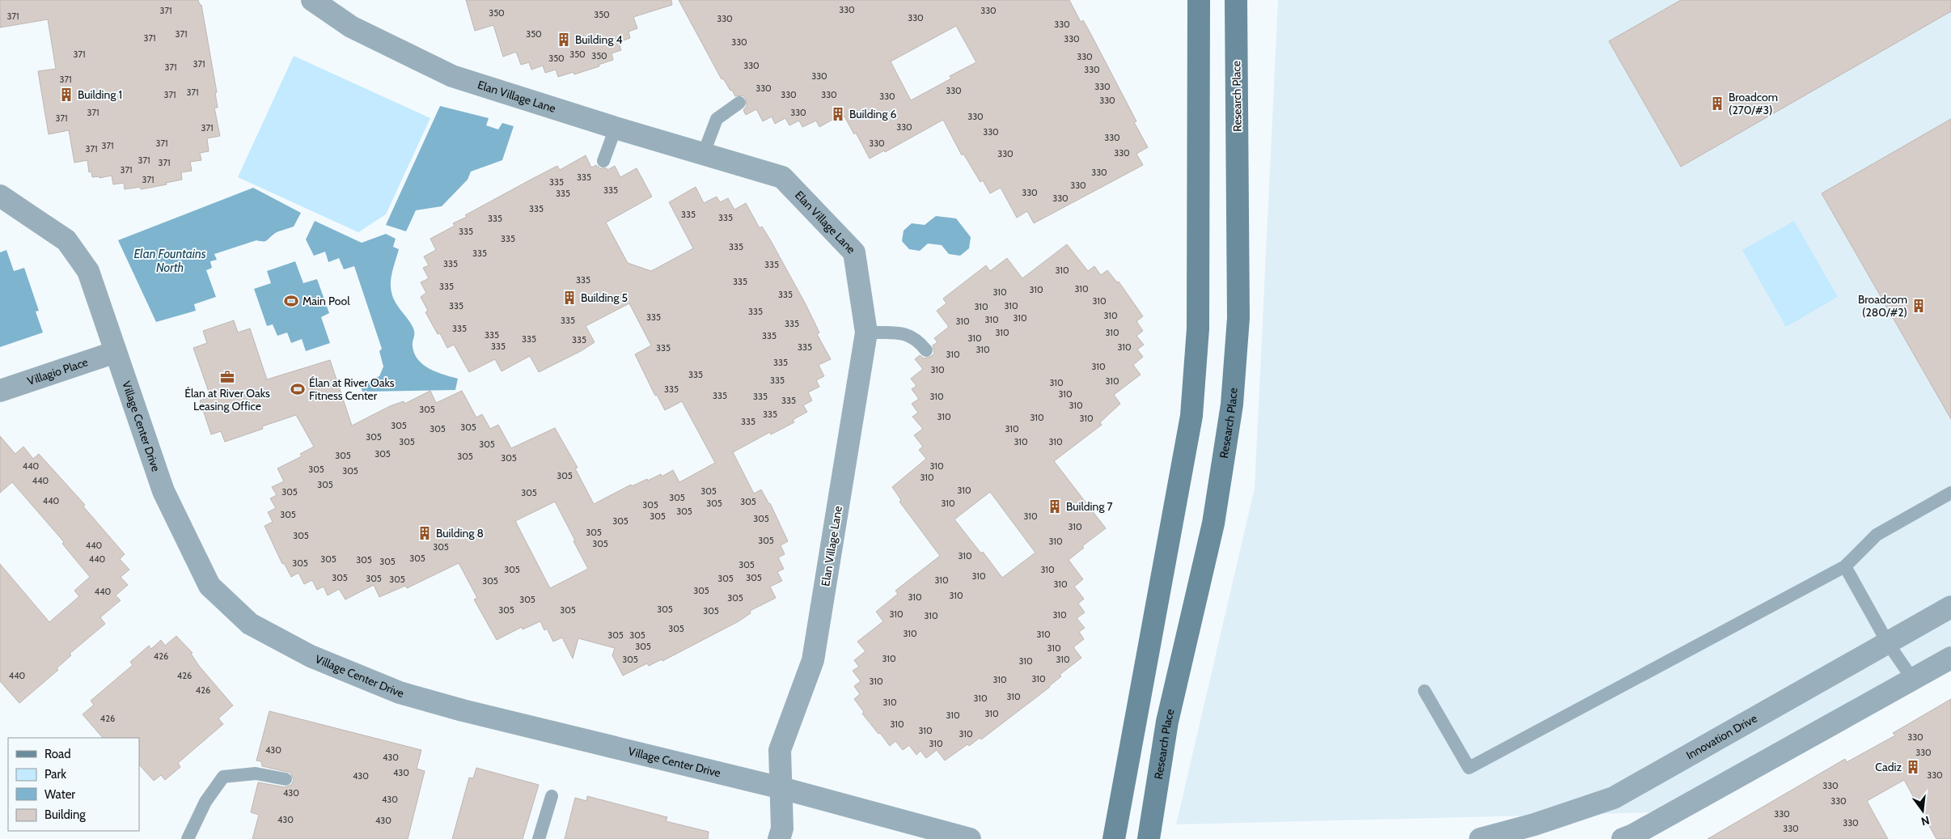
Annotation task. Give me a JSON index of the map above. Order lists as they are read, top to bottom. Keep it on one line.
{"streets":{"street":["Elan Village Lane","Research Place","Villagio Place","Village Center Drive","Innovation Drive"]},"crossings":[["Elan Village Lane","Village Center Drive"],["Villagio Place","Village Center Drive"]],"water":["Elan Fountains North"],"places":{"building":["Building 4","Building 1","Broadcom (270/#3)","Building 6","Building 5","Broadcom (280/#2)","Building 7","Building 8","Cadiz"],"sports":["Main Pool","Élan at River Oaks Fitness Center"],"office":["Élan at River Oaks Leasing Office"]},"house_numbers":["330","371","330","350","350","371","330","330","330","371","350","371","330","330","371","350","350","330","350","371","330","371","330","330","371","330","330","330","371","371","330","330","330","330","371","330","330","371","330","371","330","330","371","330","371","371","330","330","371","371","371","330","335","371","335","330","335","330","335","330","335","335","335","335","335","335","335","335","335","335","310","335","335","335","310","310","310","335","310","335","310","310","335","310","335","310","310","335","310","335","335","310","310","335","335","310","335","335","335","335","310","335","310","310","335","310","310","335","335","310","310","335","310","335","335","310","335","310","305","335","310","310","310","335","305","305","305","310","305","305","310","310","305","305","305","305","305","440","310","305","305","305","310","440","305","310","305","305","305","305","440","305","305","310","305","305","305","305","310","305","305","310","305","305","305","310","305","440","305","310","305","440","305","305","305","305","305","305","310","310","305","305","305","305","305","310","305","310","305","440","310","310","305","305","305","305","305","305","310","310","310","305","310","310","305","305","305","310","426","310","305","310","310","440","426","310","310","310","426","310","310","310","310","310","426","310","310","310","330","310","430","330","430","430","330","430","330","430","430","330","330","430","430","330","330"],"legend":["Road","Park","Water","Building"],"north":"bottom"}
